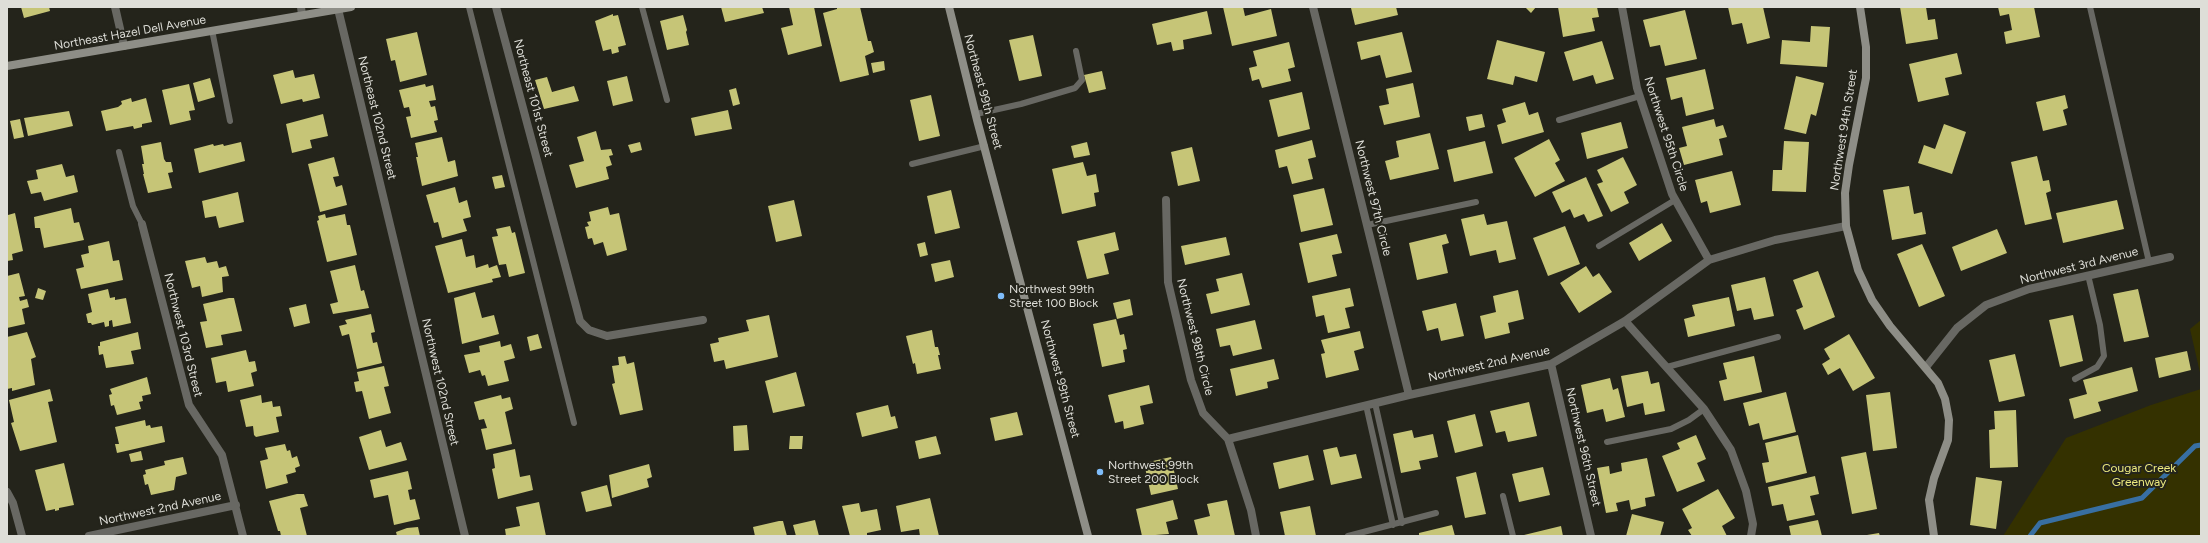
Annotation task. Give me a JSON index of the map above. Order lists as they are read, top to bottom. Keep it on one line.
{"streets":{"street":["Northeast Hazel Dell Avenue","Northeast 99th Street","Northeast 101st Street","Northeast 102nd Street","Northwest 94th Street","Northwest 95th Circle","Northwest 97th Circle","Northwest 3rd Avenue","Northwest 103rd Street","Northwest 98th Circle","Northwest 2nd Avenue","Northwest 99th Street","Northwest 102nd Street","Northwest 96th Street"]},"crossings":[["Northeast Hazel Dell Avenue","Northeast 102nd Street"],["Northeast 99th Street","Northwest 99th Street"],["Northeast 102nd Street","Northwest 102nd Street"],["Northwest 94th Street","Northwest 3rd Avenue"],["Northwest 94th Street","Northwest 2nd Avenue"],["Northwest 95th Circle","Northwest 2nd Avenue"],["Northwest 97th Circle","Northwest 2nd Avenue"],["Northwest 103rd Street","Northwest 2nd Avenue"],["Northwest 98th Circle","Northwest 2nd Avenue"],["Northwest 2nd Avenue","Northwest 96th Street"]],"parks":["Cougar Creek Greenway"],"places":["Northwest 99th Street 100 Block","Northwest 99th Street 200 Block"]}
